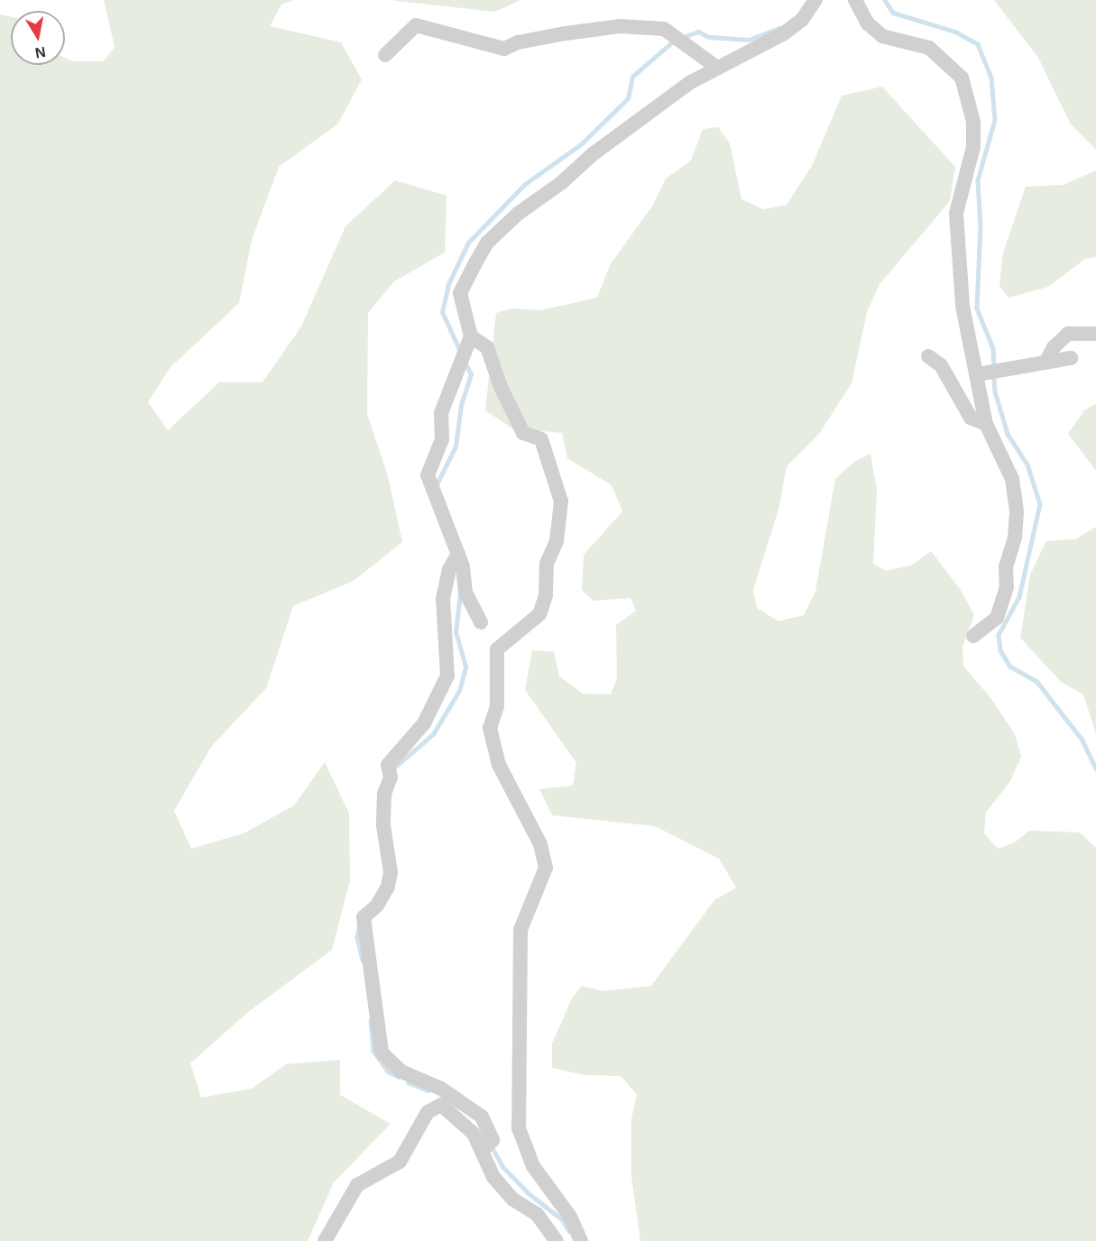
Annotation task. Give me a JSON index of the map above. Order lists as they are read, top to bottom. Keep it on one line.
{"north":"bottom"}
